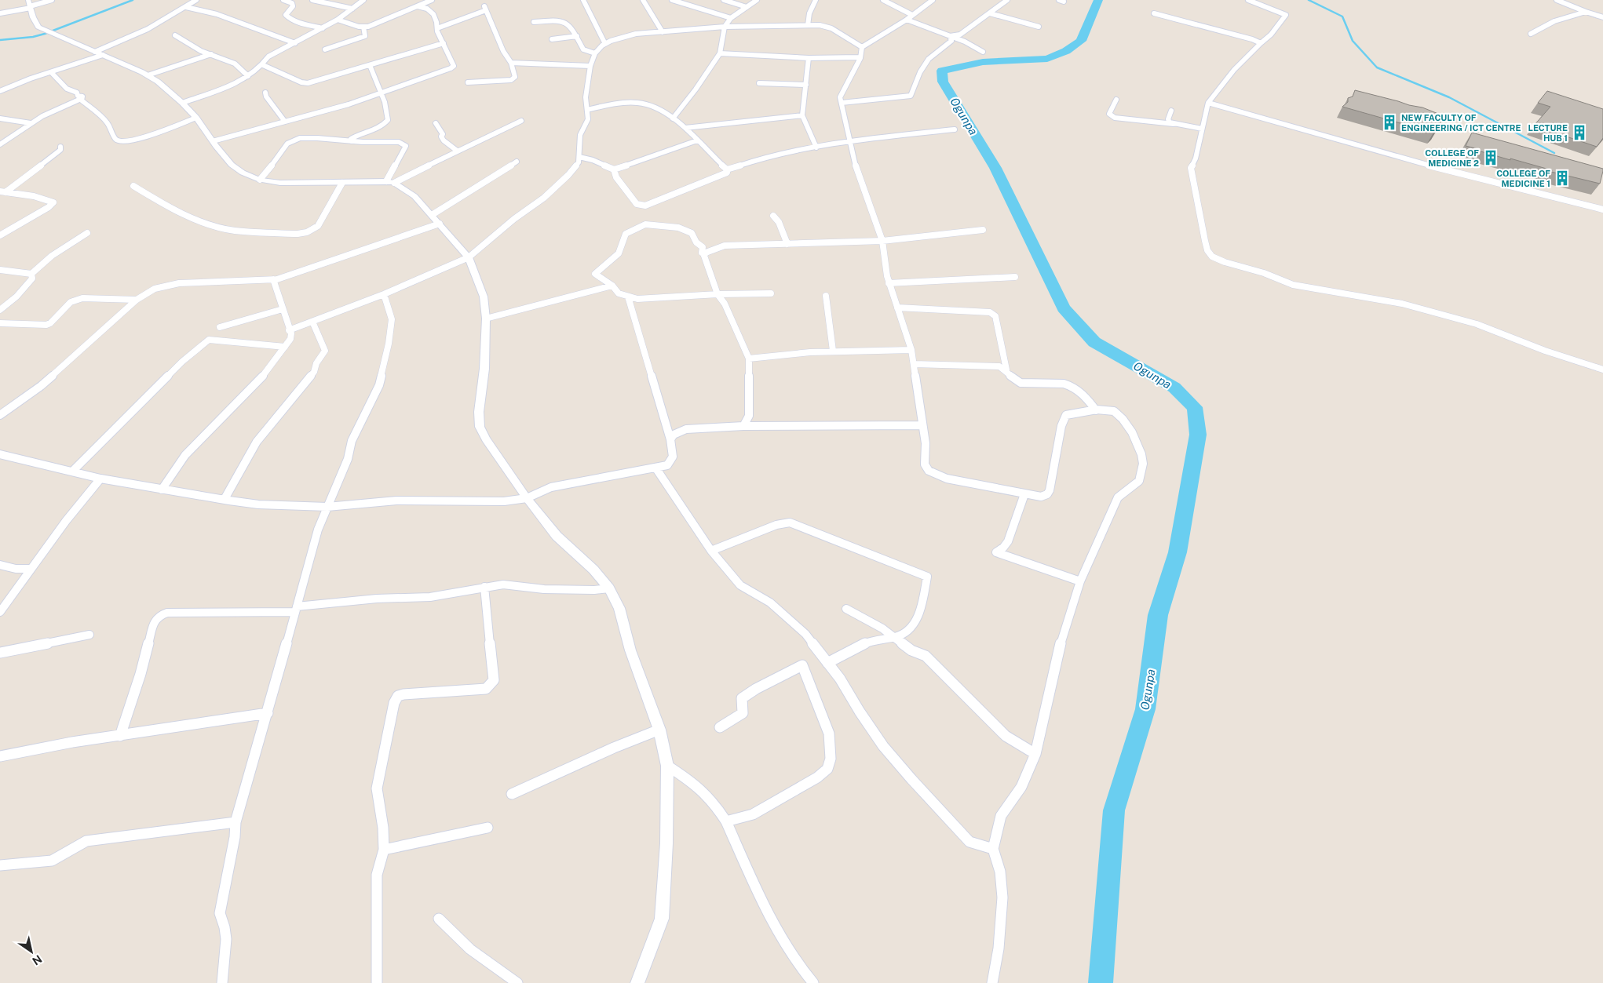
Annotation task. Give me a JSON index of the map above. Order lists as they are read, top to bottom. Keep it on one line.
{"water":["Ogunpa"],"places":{"building":["NEW FACULTY OF ENGINEERING / ICT CENTRE","LECTURE HUB 1","COLLEGE OF MEDICINE 2","COLLEGE OF MEDICINE 1"]},"north":"bottom right"}
